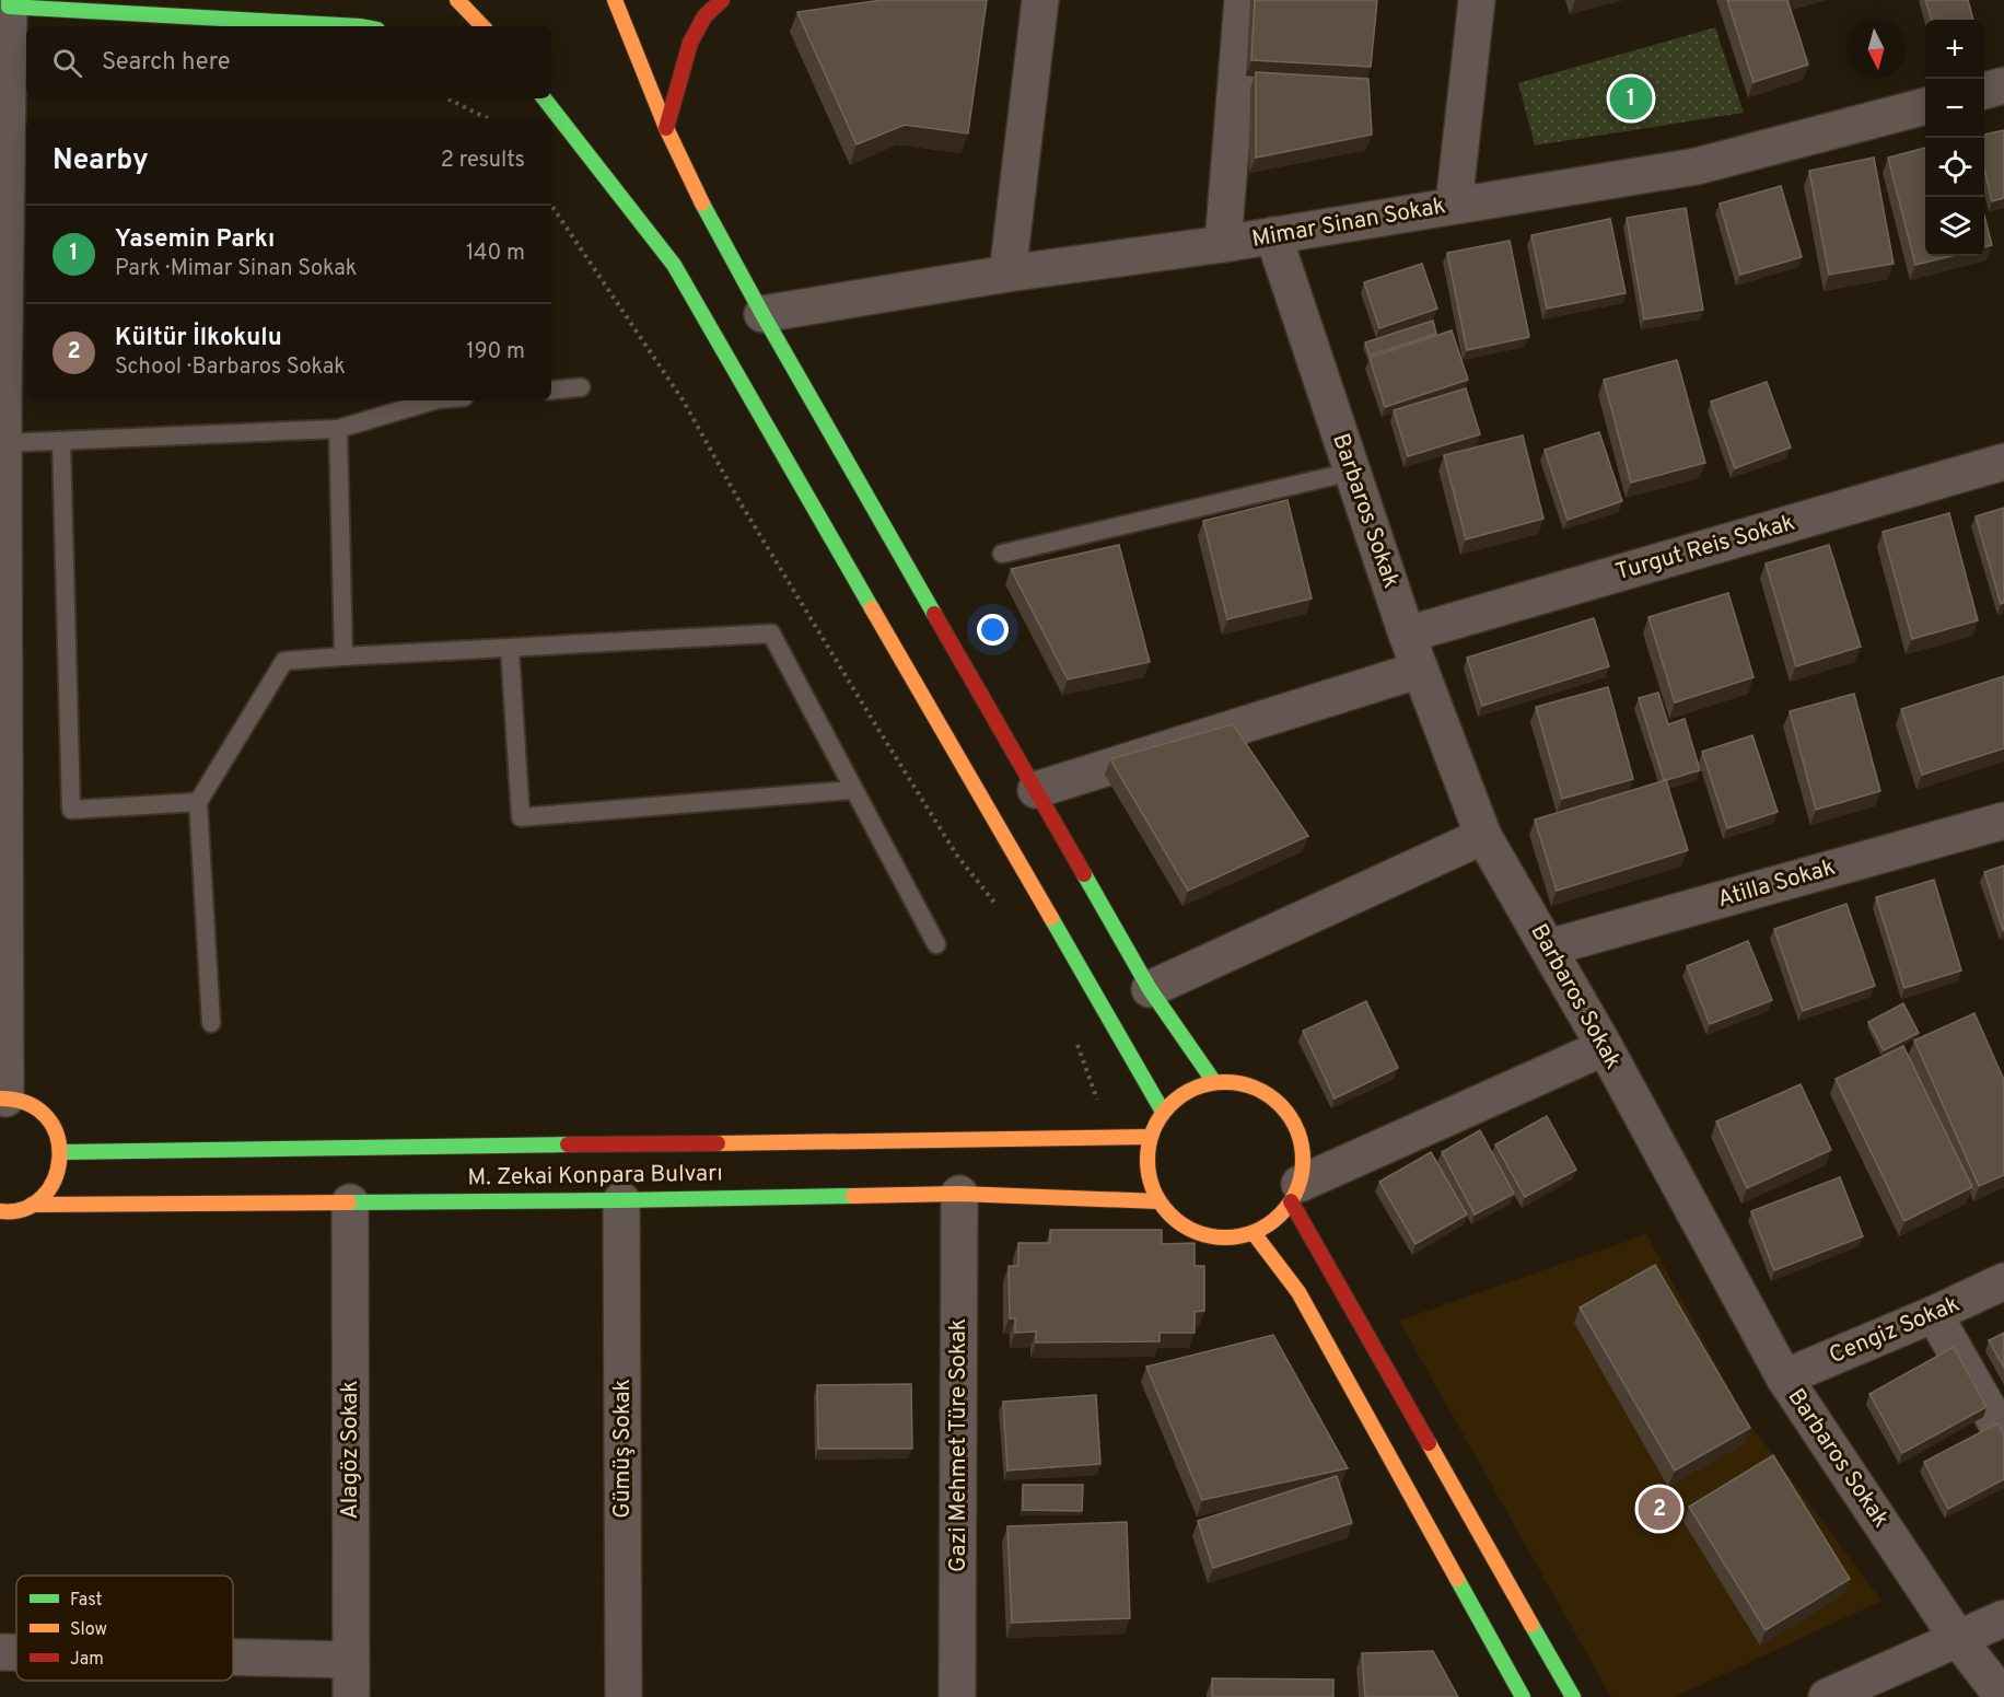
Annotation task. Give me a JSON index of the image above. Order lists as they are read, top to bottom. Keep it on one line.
{"streets":{"main road":["M. Zekai Konpara Bulvarı"],"street":["Mimar Sinan Sokak","Barbaros Sokak","Turgut Reis Sokak","Atilla Sokak","Cengiz Sokak","Gazi Mehmet Türe Sokak","Gümüş Sokak","Alagöz Sokak"]},"crossings":[["Mimar Sinan Sokak","Barbaros Sokak"],["Barbaros Sokak","Turgut Reis Sokak"],["Barbaros Sokak","Atilla Sokak"],["Barbaros Sokak","Cengiz Sokak"],["M. Zekai Konpara Bulvarı","Gazi Mehmet Türe Sokak"],["M. Zekai Konpara Bulvarı","Gümüş Sokak"],["M. Zekai Konpara Bulvarı","Alagöz Sokak"]],"legend":["Fast","Slow","Jam"],"north":"bottom","page":{"map_buttons":["+","−"],"search":"Search here","pins":["1","2"],"heading":["Nearby","2 results"],"list":[{"mark":"1","name":"Yasemin Parkı","note":"Park · Mimar Sinan Sokak","value":"140 m"},{"mark":"2","name":"Kültür İlkokulu","note":"School · Barbaros Sokak","value":"190 m"}]}}
